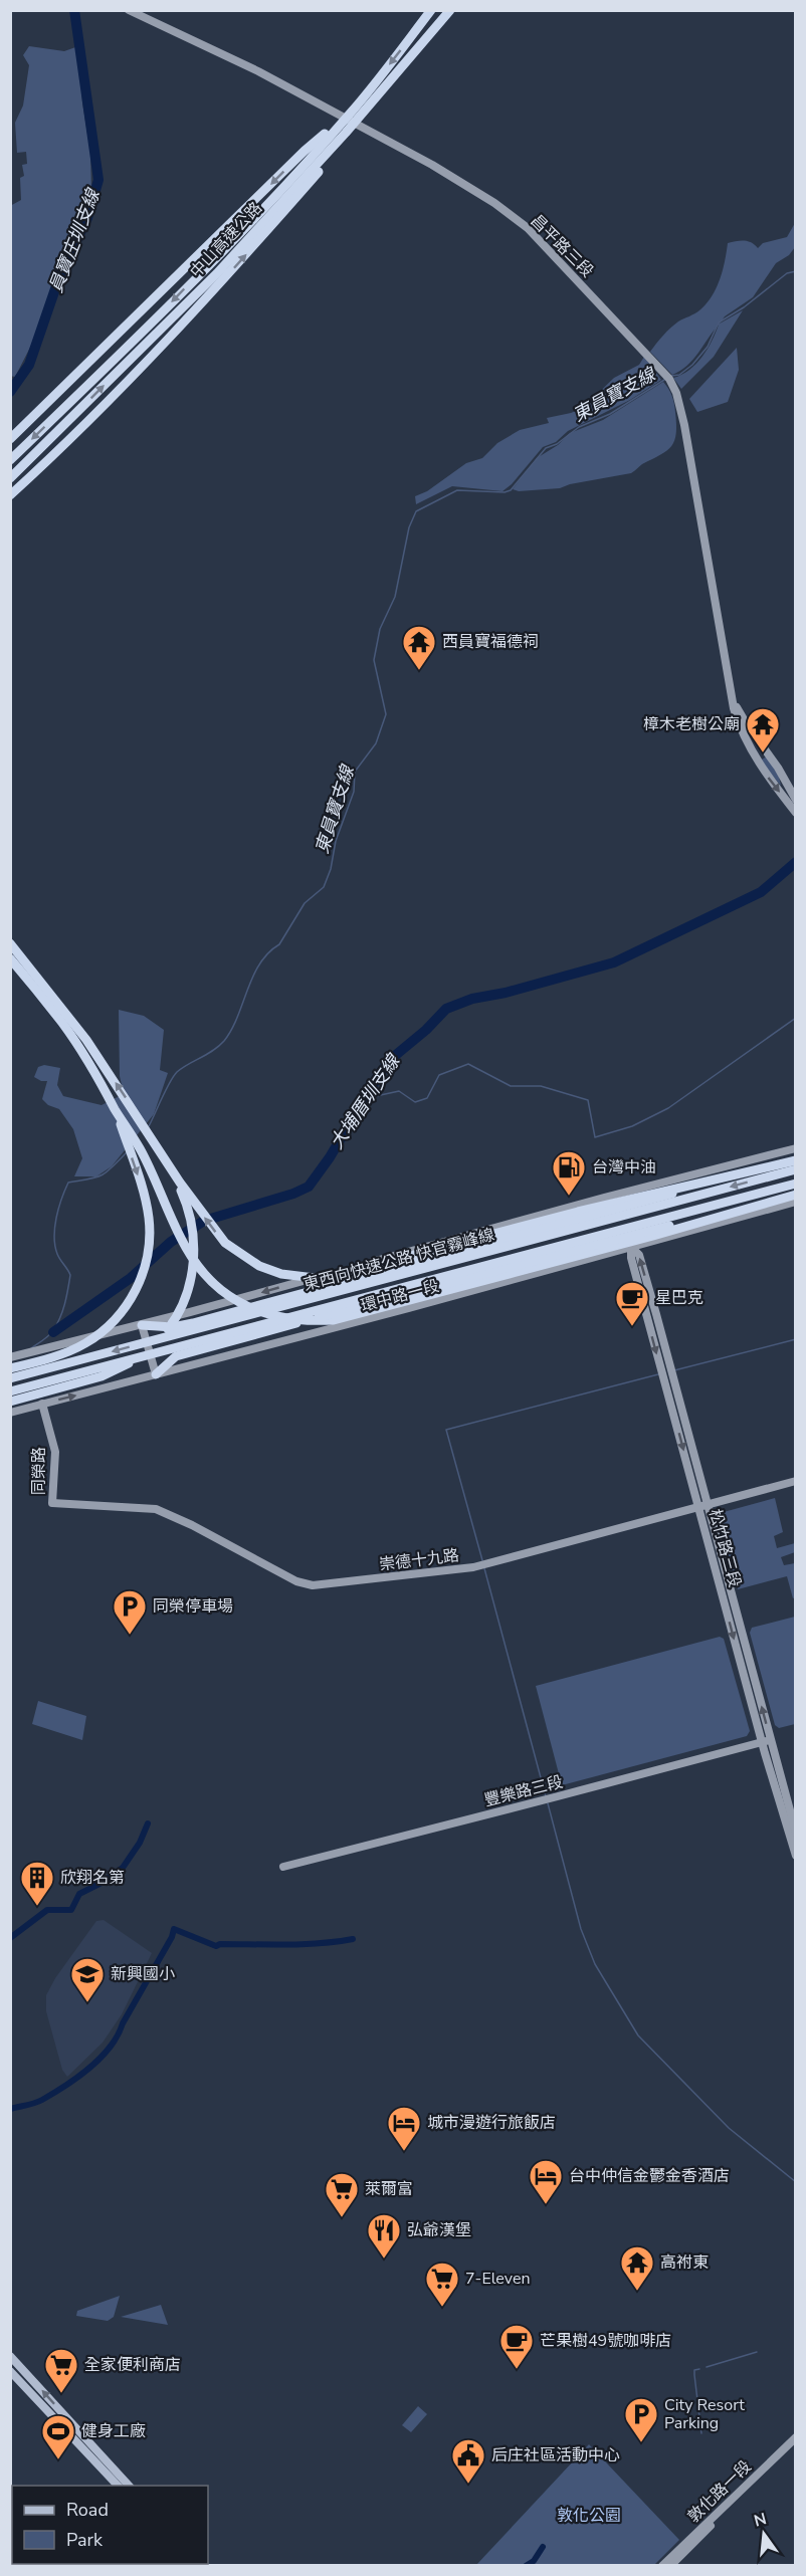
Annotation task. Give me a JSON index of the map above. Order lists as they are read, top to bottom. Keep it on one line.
{"streets":{"highway":["中山高速公路","東西向快速公路 快官霧峰線"],"street":["昌平路三段","環中路一段","同榮路","松竹路三段","崇德十九路","豐樂路三段","敦化路一段"]},"crossings":[["環中路一段","同榮路"],["環中路一段","松竹路三段"],["同榮路","崇德十九路"],["松竹路三段","崇德十九路"],["松竹路三段","豐樂路三段"]],"water":["員寶庄圳支線","東員寶支線","大埔厝圳支線"],"parks":["敦化公園"],"places":{"temple":["西員寶福德祠","樟木老樹公廟","高祔東"],"fuel station":["台灣中油"],"cafe":["星巴克","芒果樹49號咖啡店"],"parking":["同榮停車場","City Resort Parking"],"building":["欣翔名第"],"school or university":["新興國小"],"hotel":["城市漫遊行旅飯店","台中仲信金鬱金香酒店"],"supermarket":["萊爾富","7-Eleven","全家便利商店"],"restaurant":["弘爺漢堡"],"sports":["健身工廠"],"public building":["后庄社區活動中心"]},"legend":["Road","Park"],"north":"top"}
